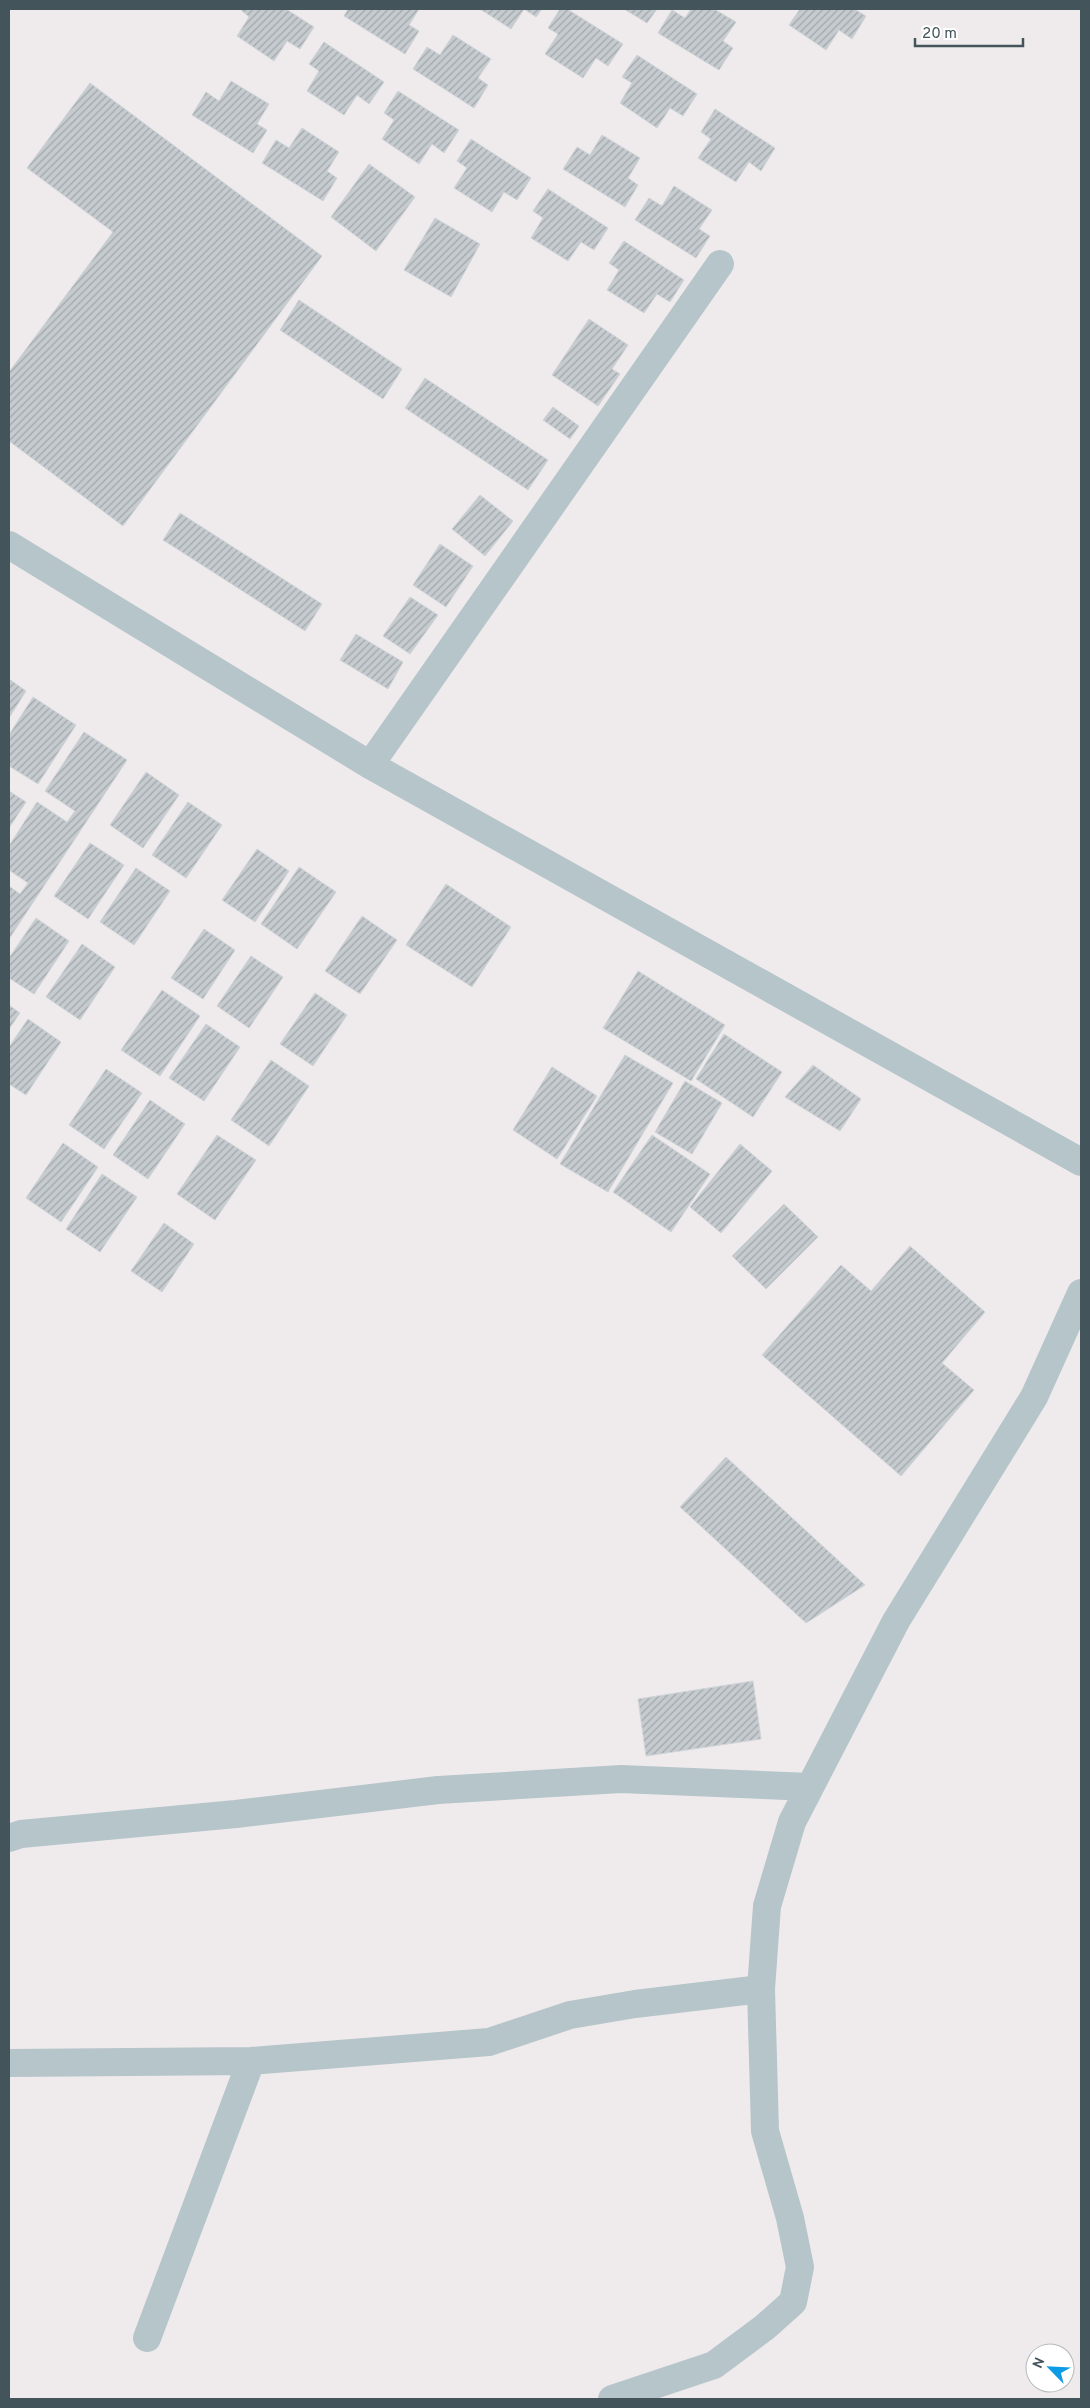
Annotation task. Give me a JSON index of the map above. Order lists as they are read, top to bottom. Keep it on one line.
{"scale_bar":"20 m","north":"top left"}
